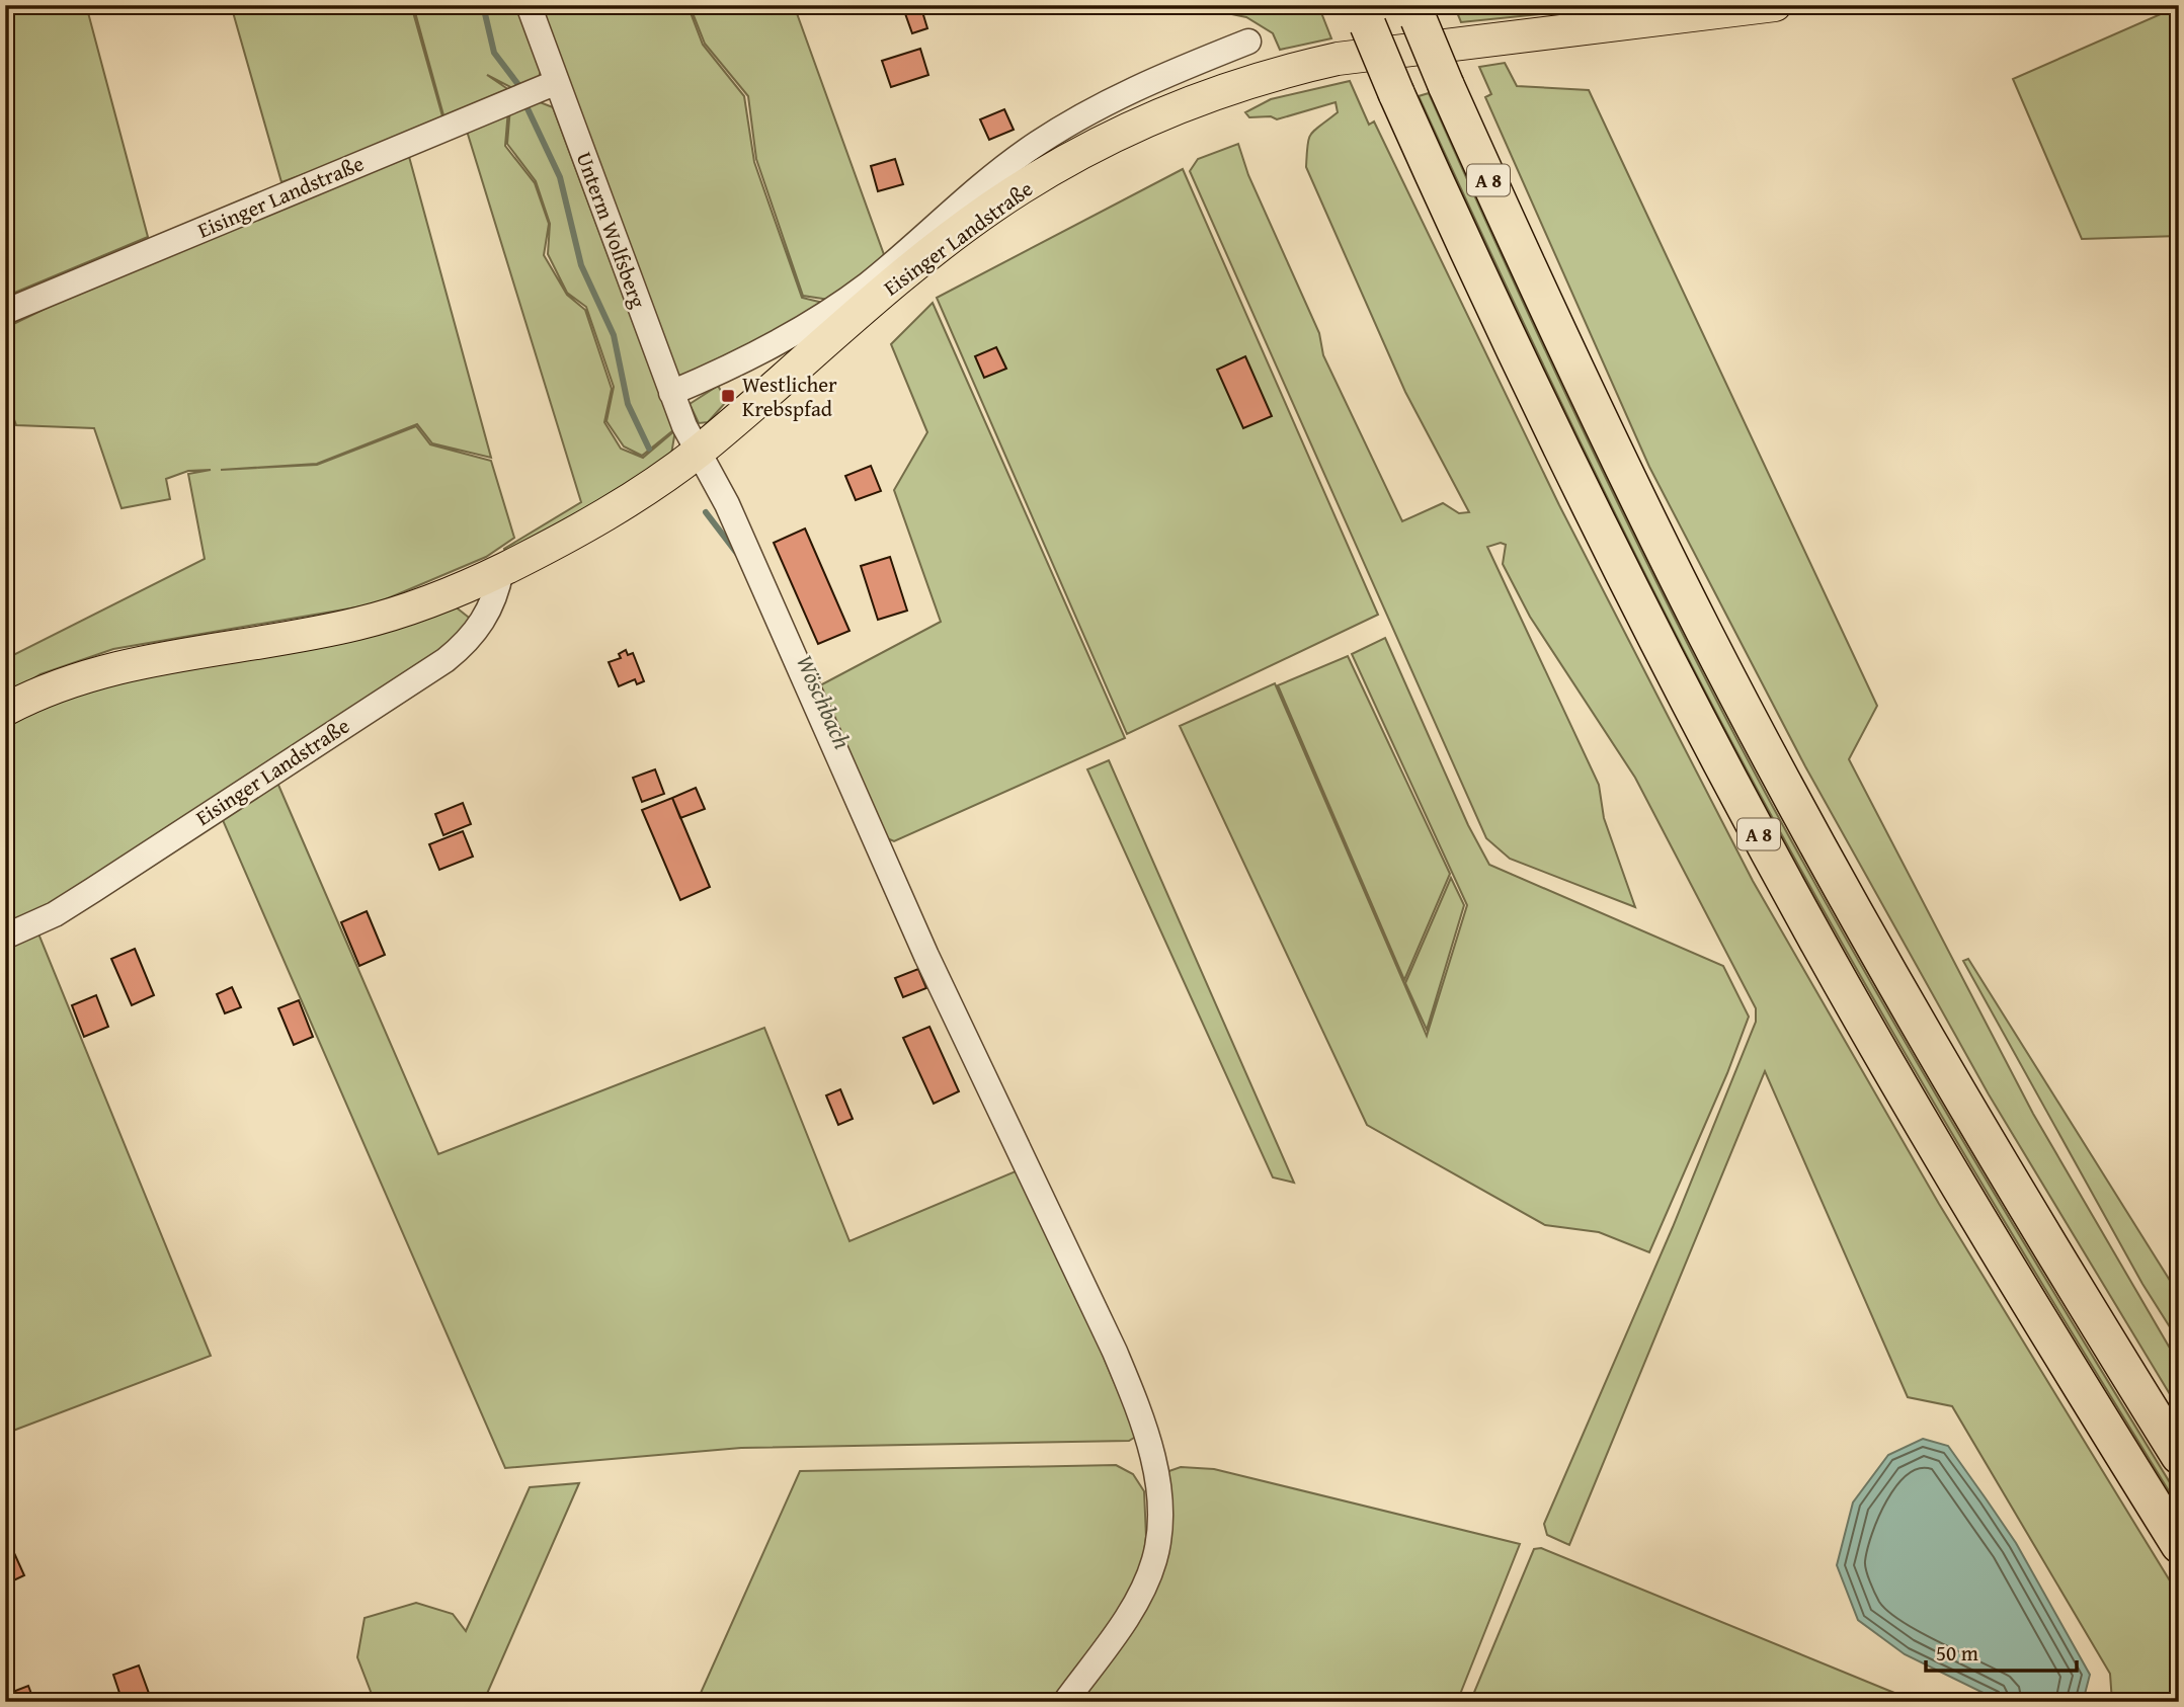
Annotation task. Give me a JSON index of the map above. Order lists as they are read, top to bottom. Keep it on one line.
{"streets":{"highway":["A 8"],"main road":["Eisinger Landstraße"],"street":["Unterm Wolfsberg"]},"crossings":[["Eisinger Landstraße","Unterm Wolfsberg"]],"water":["Wöschbach"],"places":{"transit":["Westlicher Krebspfad"]},"scale_bar":"50 m"}
